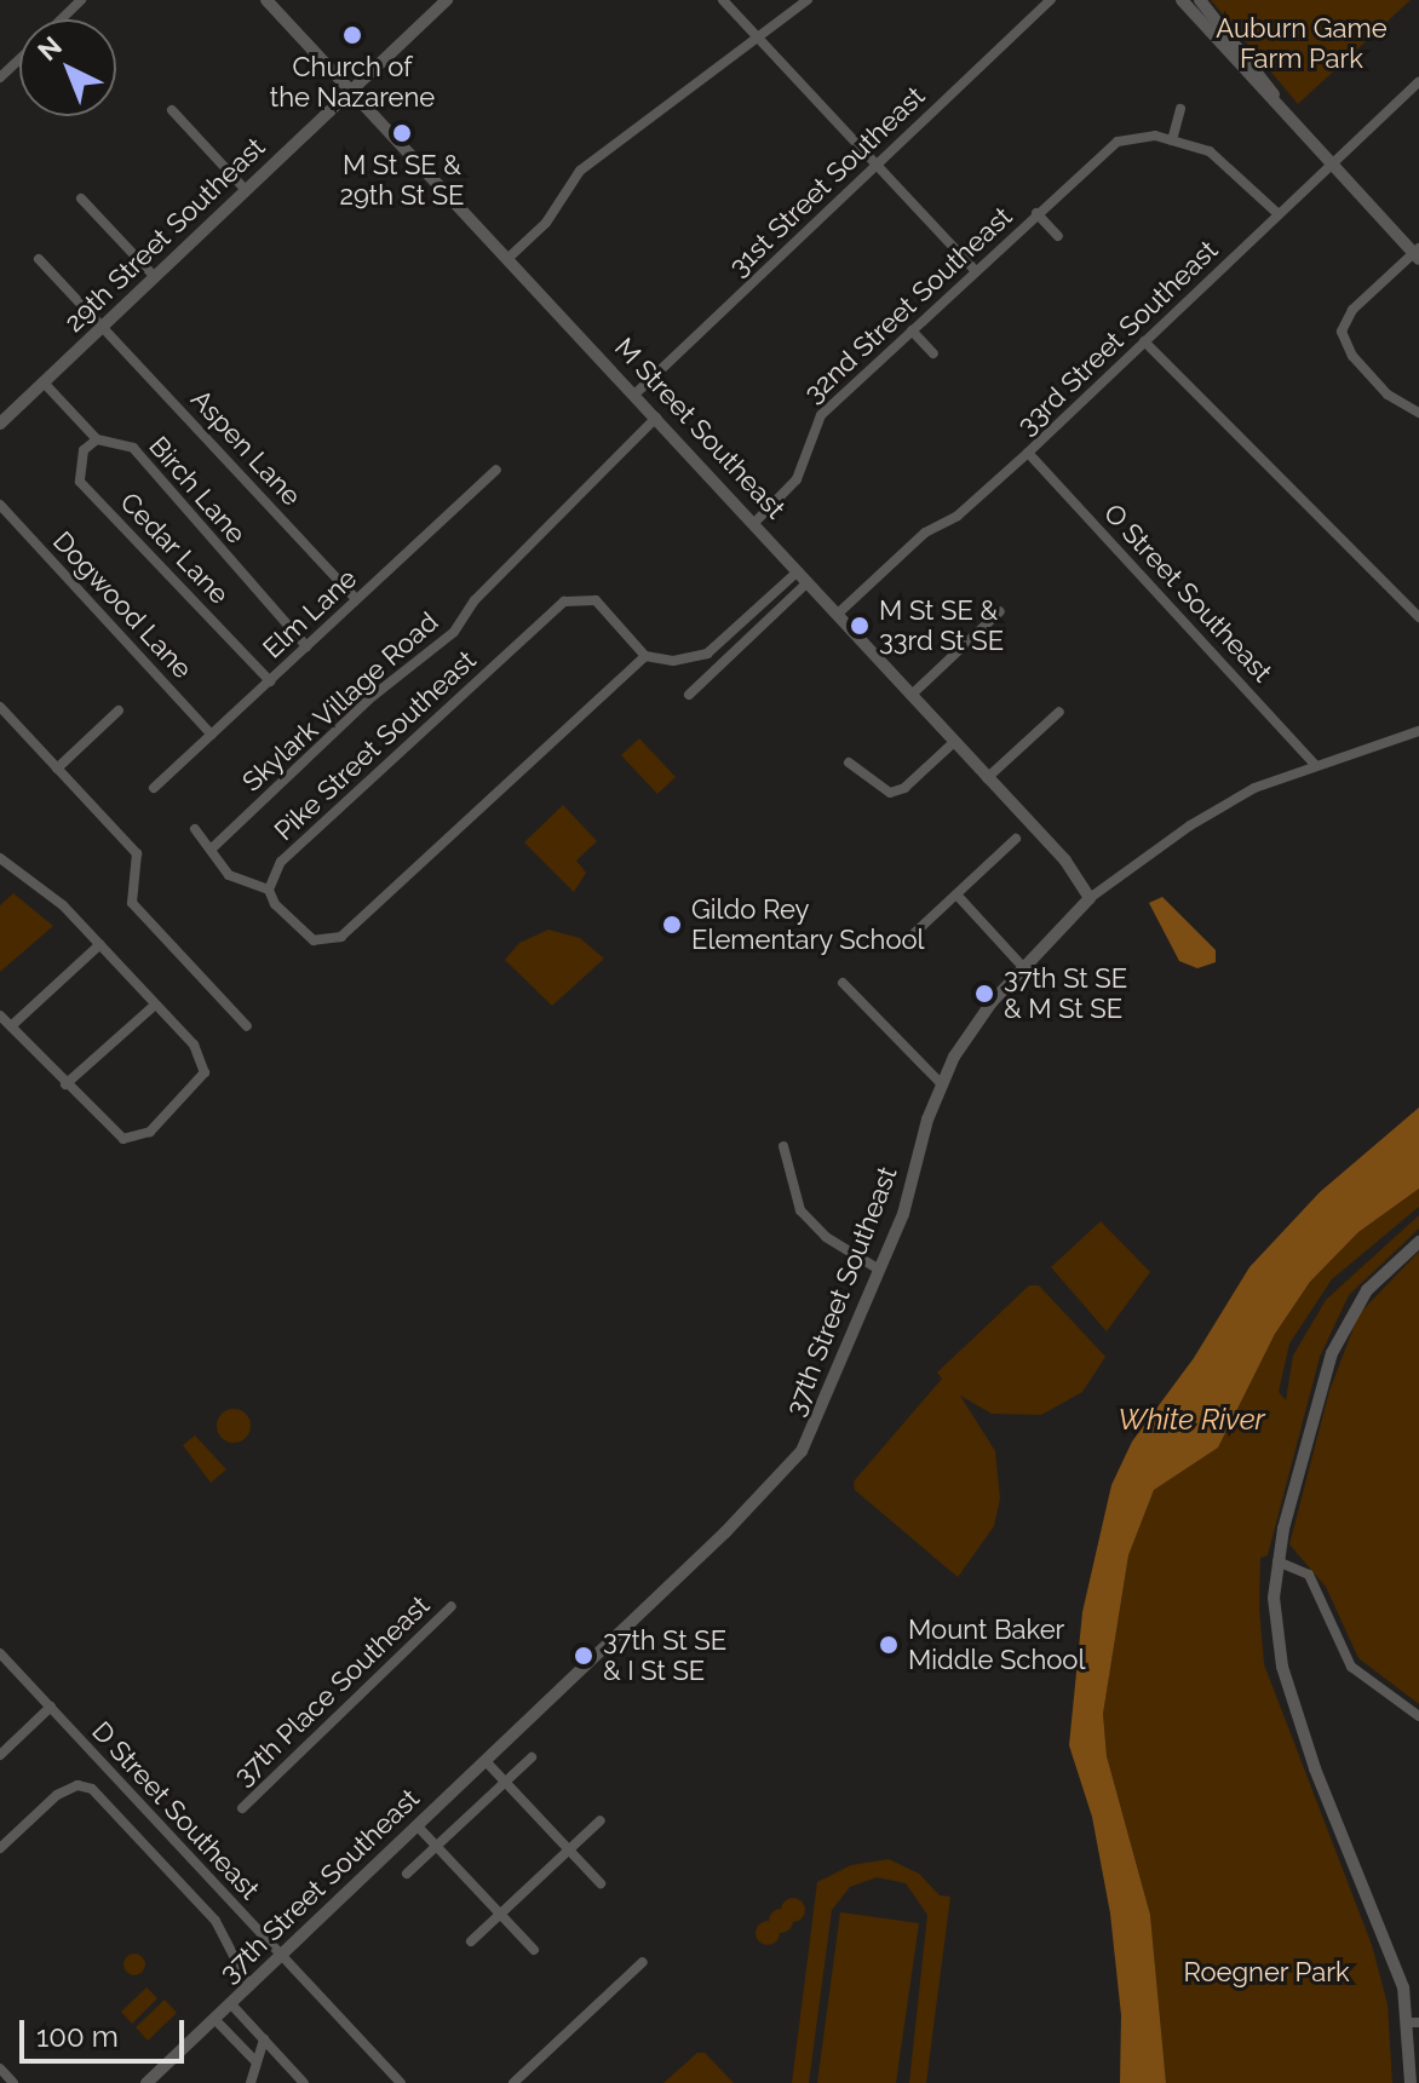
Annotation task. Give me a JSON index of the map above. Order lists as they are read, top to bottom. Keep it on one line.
{"streets":{"street":["31st Street Southeast","29th Street Southeast","32nd Street Southeast","33rd Street Southeast","M Street Southeast","Aspen Lane","Birch Lane","Cedar Lane","O Street Southeast","Dogwood Lane","Elm Lane","Skylark Village Road","Pike Street Southeast","37th Street Southeast","37th Place Southeast","D Street Southeast"]},"crossings":[["31st Street Southeast","M Street Southeast"],["29th Street Southeast","M Street Southeast"],["29th Street Southeast","Aspen Lane"],["29th Street Southeast","Birch Lane"],["32nd Street Southeast","M Street Southeast"],["33rd Street Southeast","M Street Southeast"],["33rd Street Southeast","O Street Southeast"],["M Street Southeast","Skylark Village Road"],["M Street Southeast","37th Street Southeast"],["Aspen Lane","Elm Lane"],["Birch Lane","Cedar Lane"],["Birch Lane","Elm Lane"],["Cedar Lane","Elm Lane"],["O Street Southeast","37th Street Southeast"],["Dogwood Lane","Elm Lane"],["37th Street Southeast","D Street Southeast"]],"water":["White River"],"parks":["Auburn Game Farm Park","Roegner Park"],"places":["Church of the Nazarene","M St SE & 29th St SE","M St SE & 33rd St SE","Gildo Rey Elementary School","37th St SE & M St SE","Mount Baker Middle School","37th St SE & I St SE"],"scale_bar":"100 m","north":"top left"}
